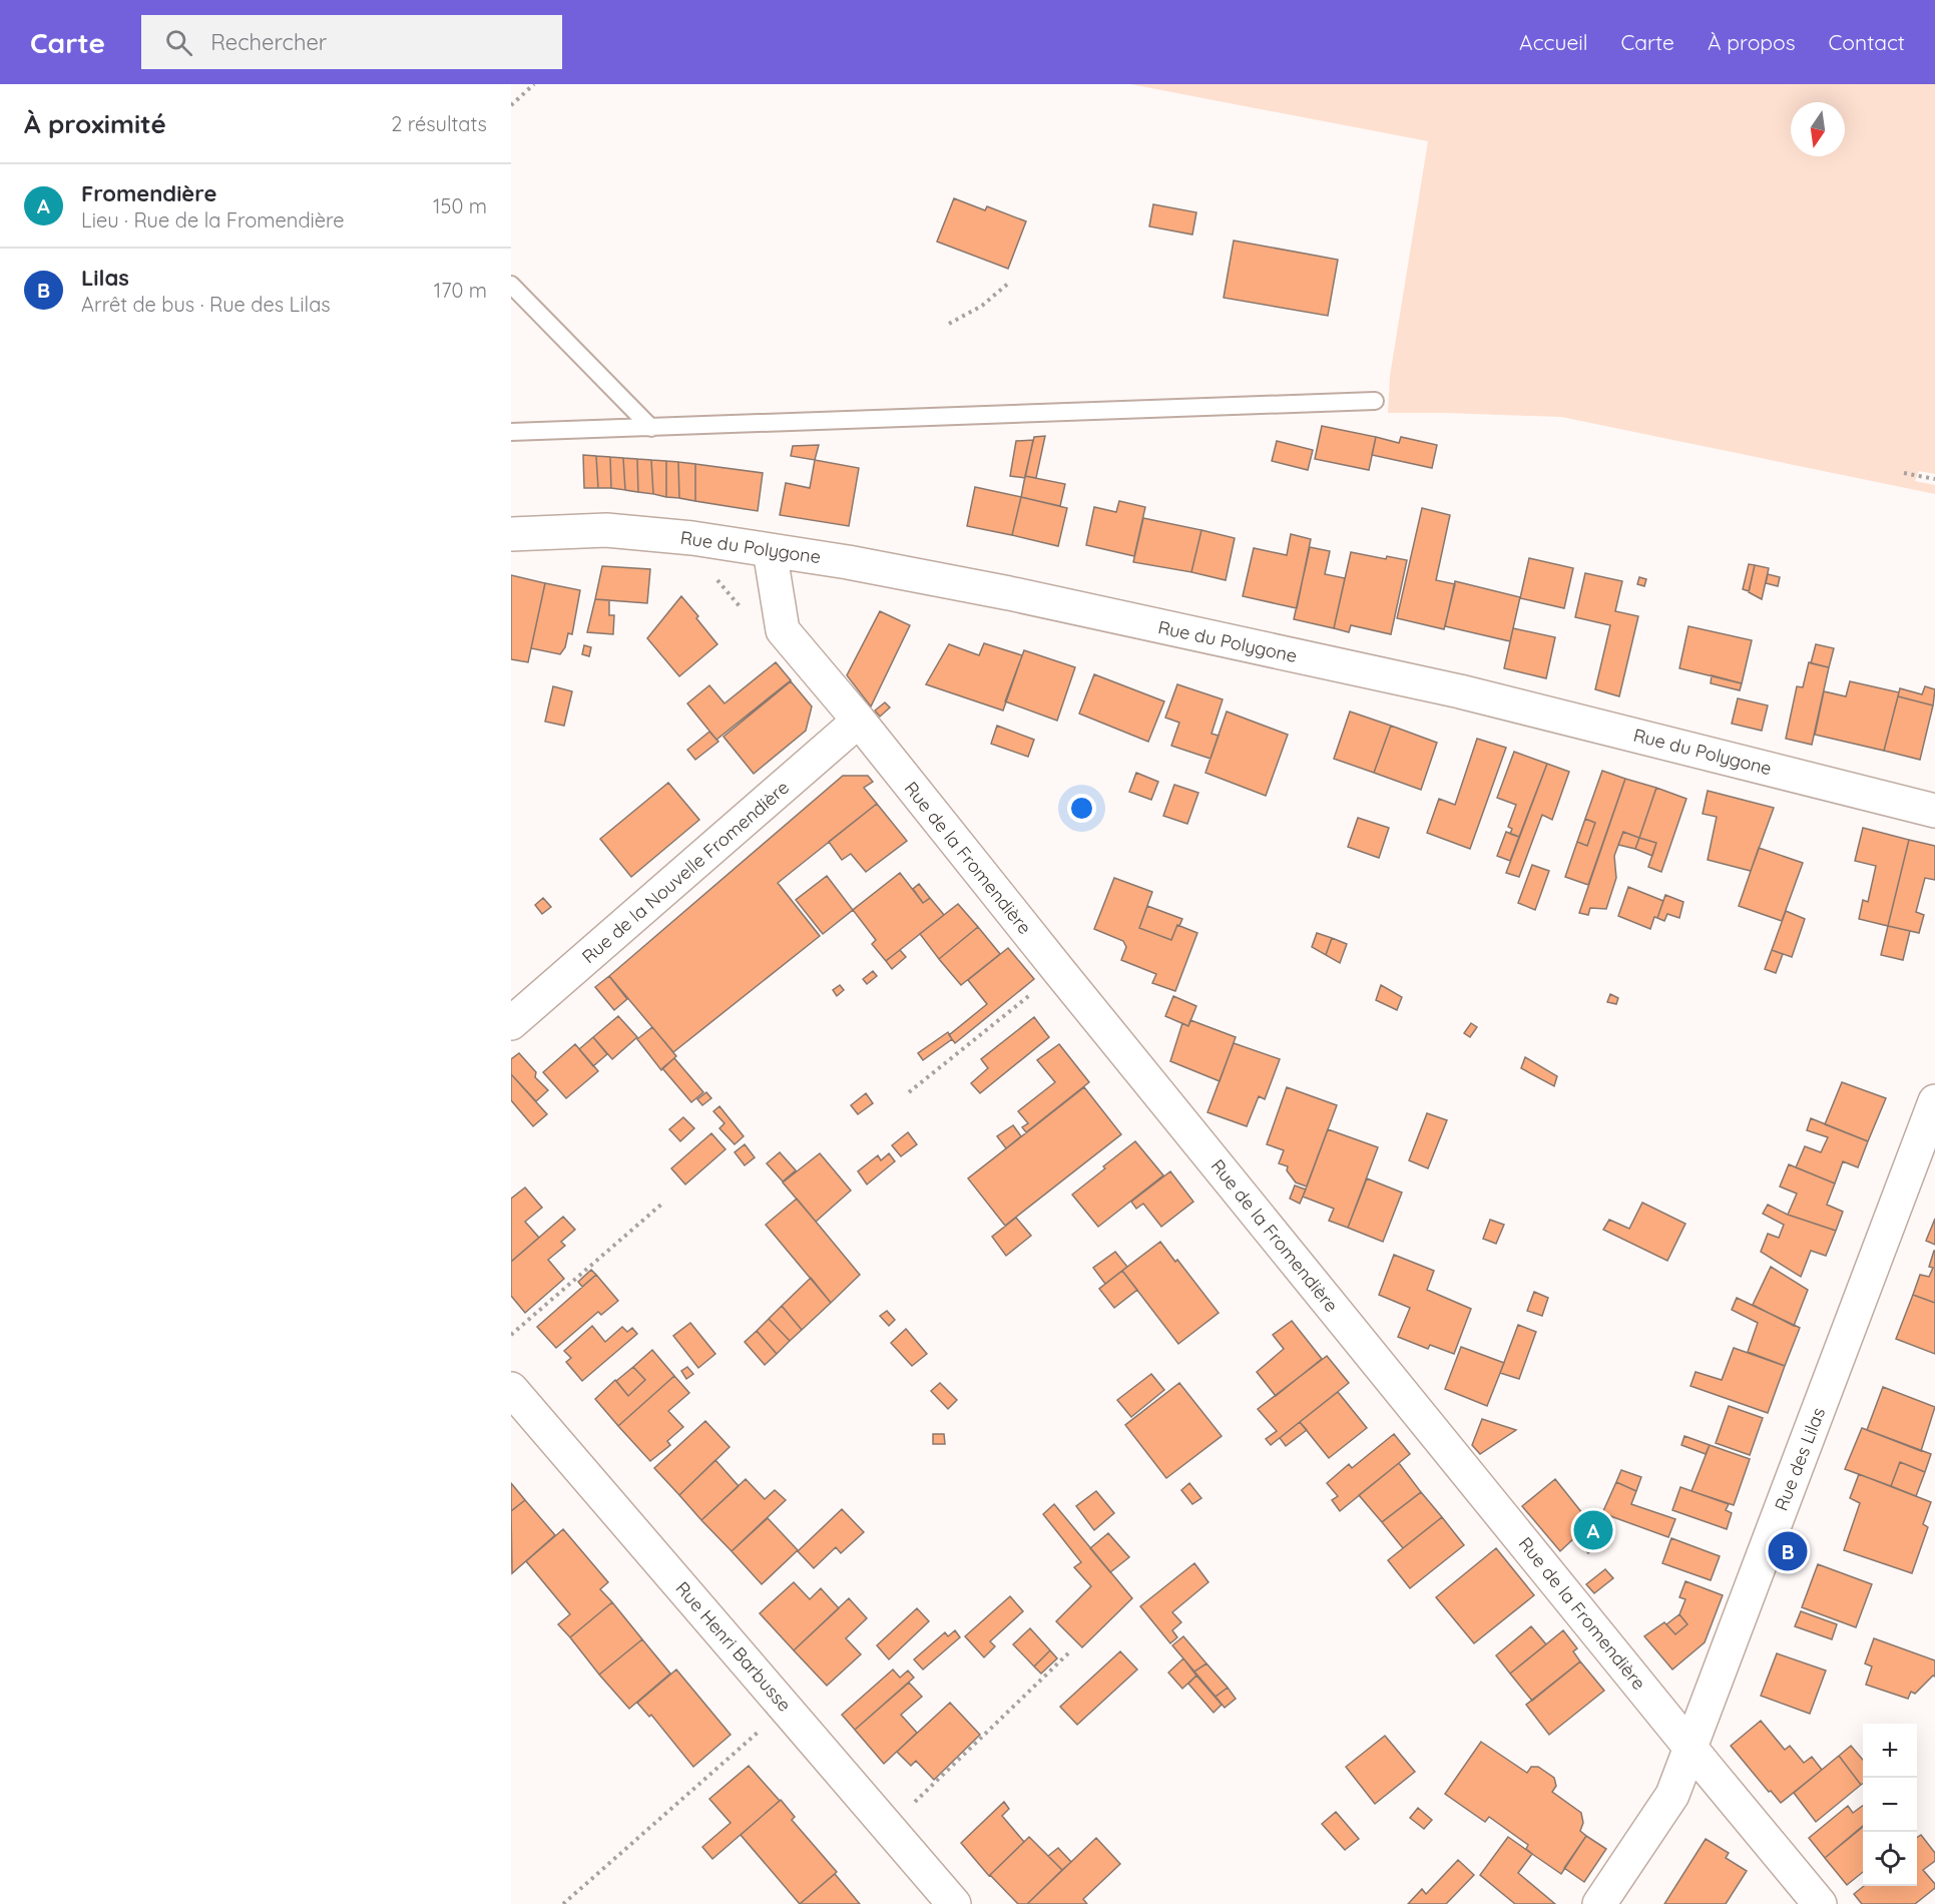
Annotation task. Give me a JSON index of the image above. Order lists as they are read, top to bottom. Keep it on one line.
{"streets":{"street":["Rue du Polygone","Rue de la Fromendière","Rue de la Nouvelle Fromendière","Rue des Lilas","Rue Henri Barbusse"]},"crossings":[["Rue du Polygone","Rue de la Fromendière"],["Rue de la Fromendière","Rue de la Nouvelle Fromendière"],["Rue de la Fromendière","Rue des Lilas"]],"north":"bottom","page":{"header":"Carte","search":"Rechercher","nav":["Accueil","Carte","À propos","Contact"],"heading":["À proximité","2 résultats"],"list":[{"mark":"A","name":"Fromendière","note":"Lieu · Rue de la Fromendière","value":"150 m"},{"mark":"B","name":"Lilas","note":"Arrêt de bus · Rue des Lilas","value":"170 m"}],"pins":["A","B"],"map_buttons":["+","−"]}}
